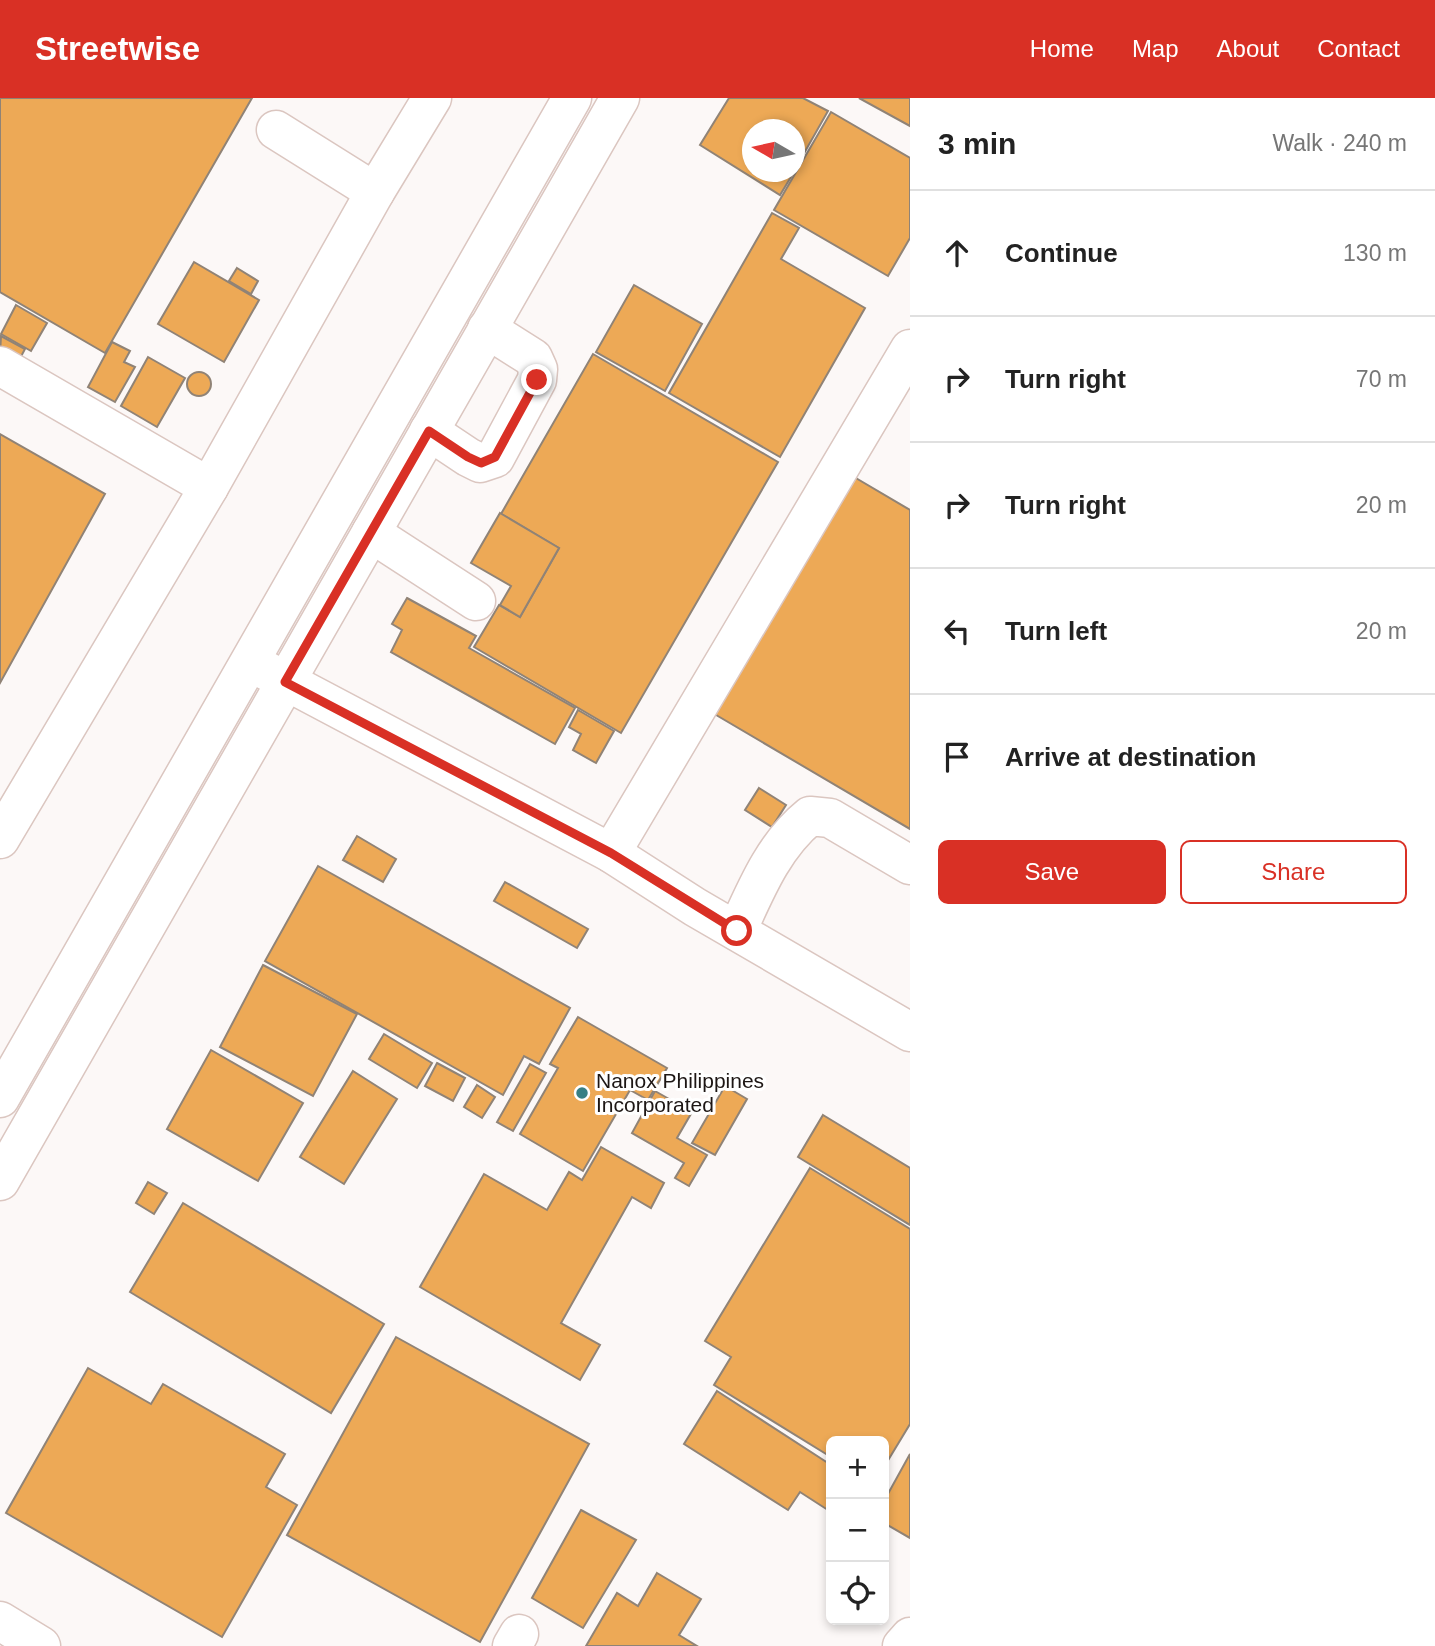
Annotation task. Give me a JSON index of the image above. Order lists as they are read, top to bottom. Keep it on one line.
{"places":["Nanox Philippines Incorporated"],"north":"left","page":{"header":"Streetwise","nav":["Home","Map","About","Contact"],"heading":["3 min","Walk · 240 m"],"list":[["Continue","130 m"],["Turn right","70 m"],["Turn right","20 m"],["Turn left","20 m"],"Arrive at destination"],"buttons":["Save","Share"],"map_buttons":["+","−"]}}
